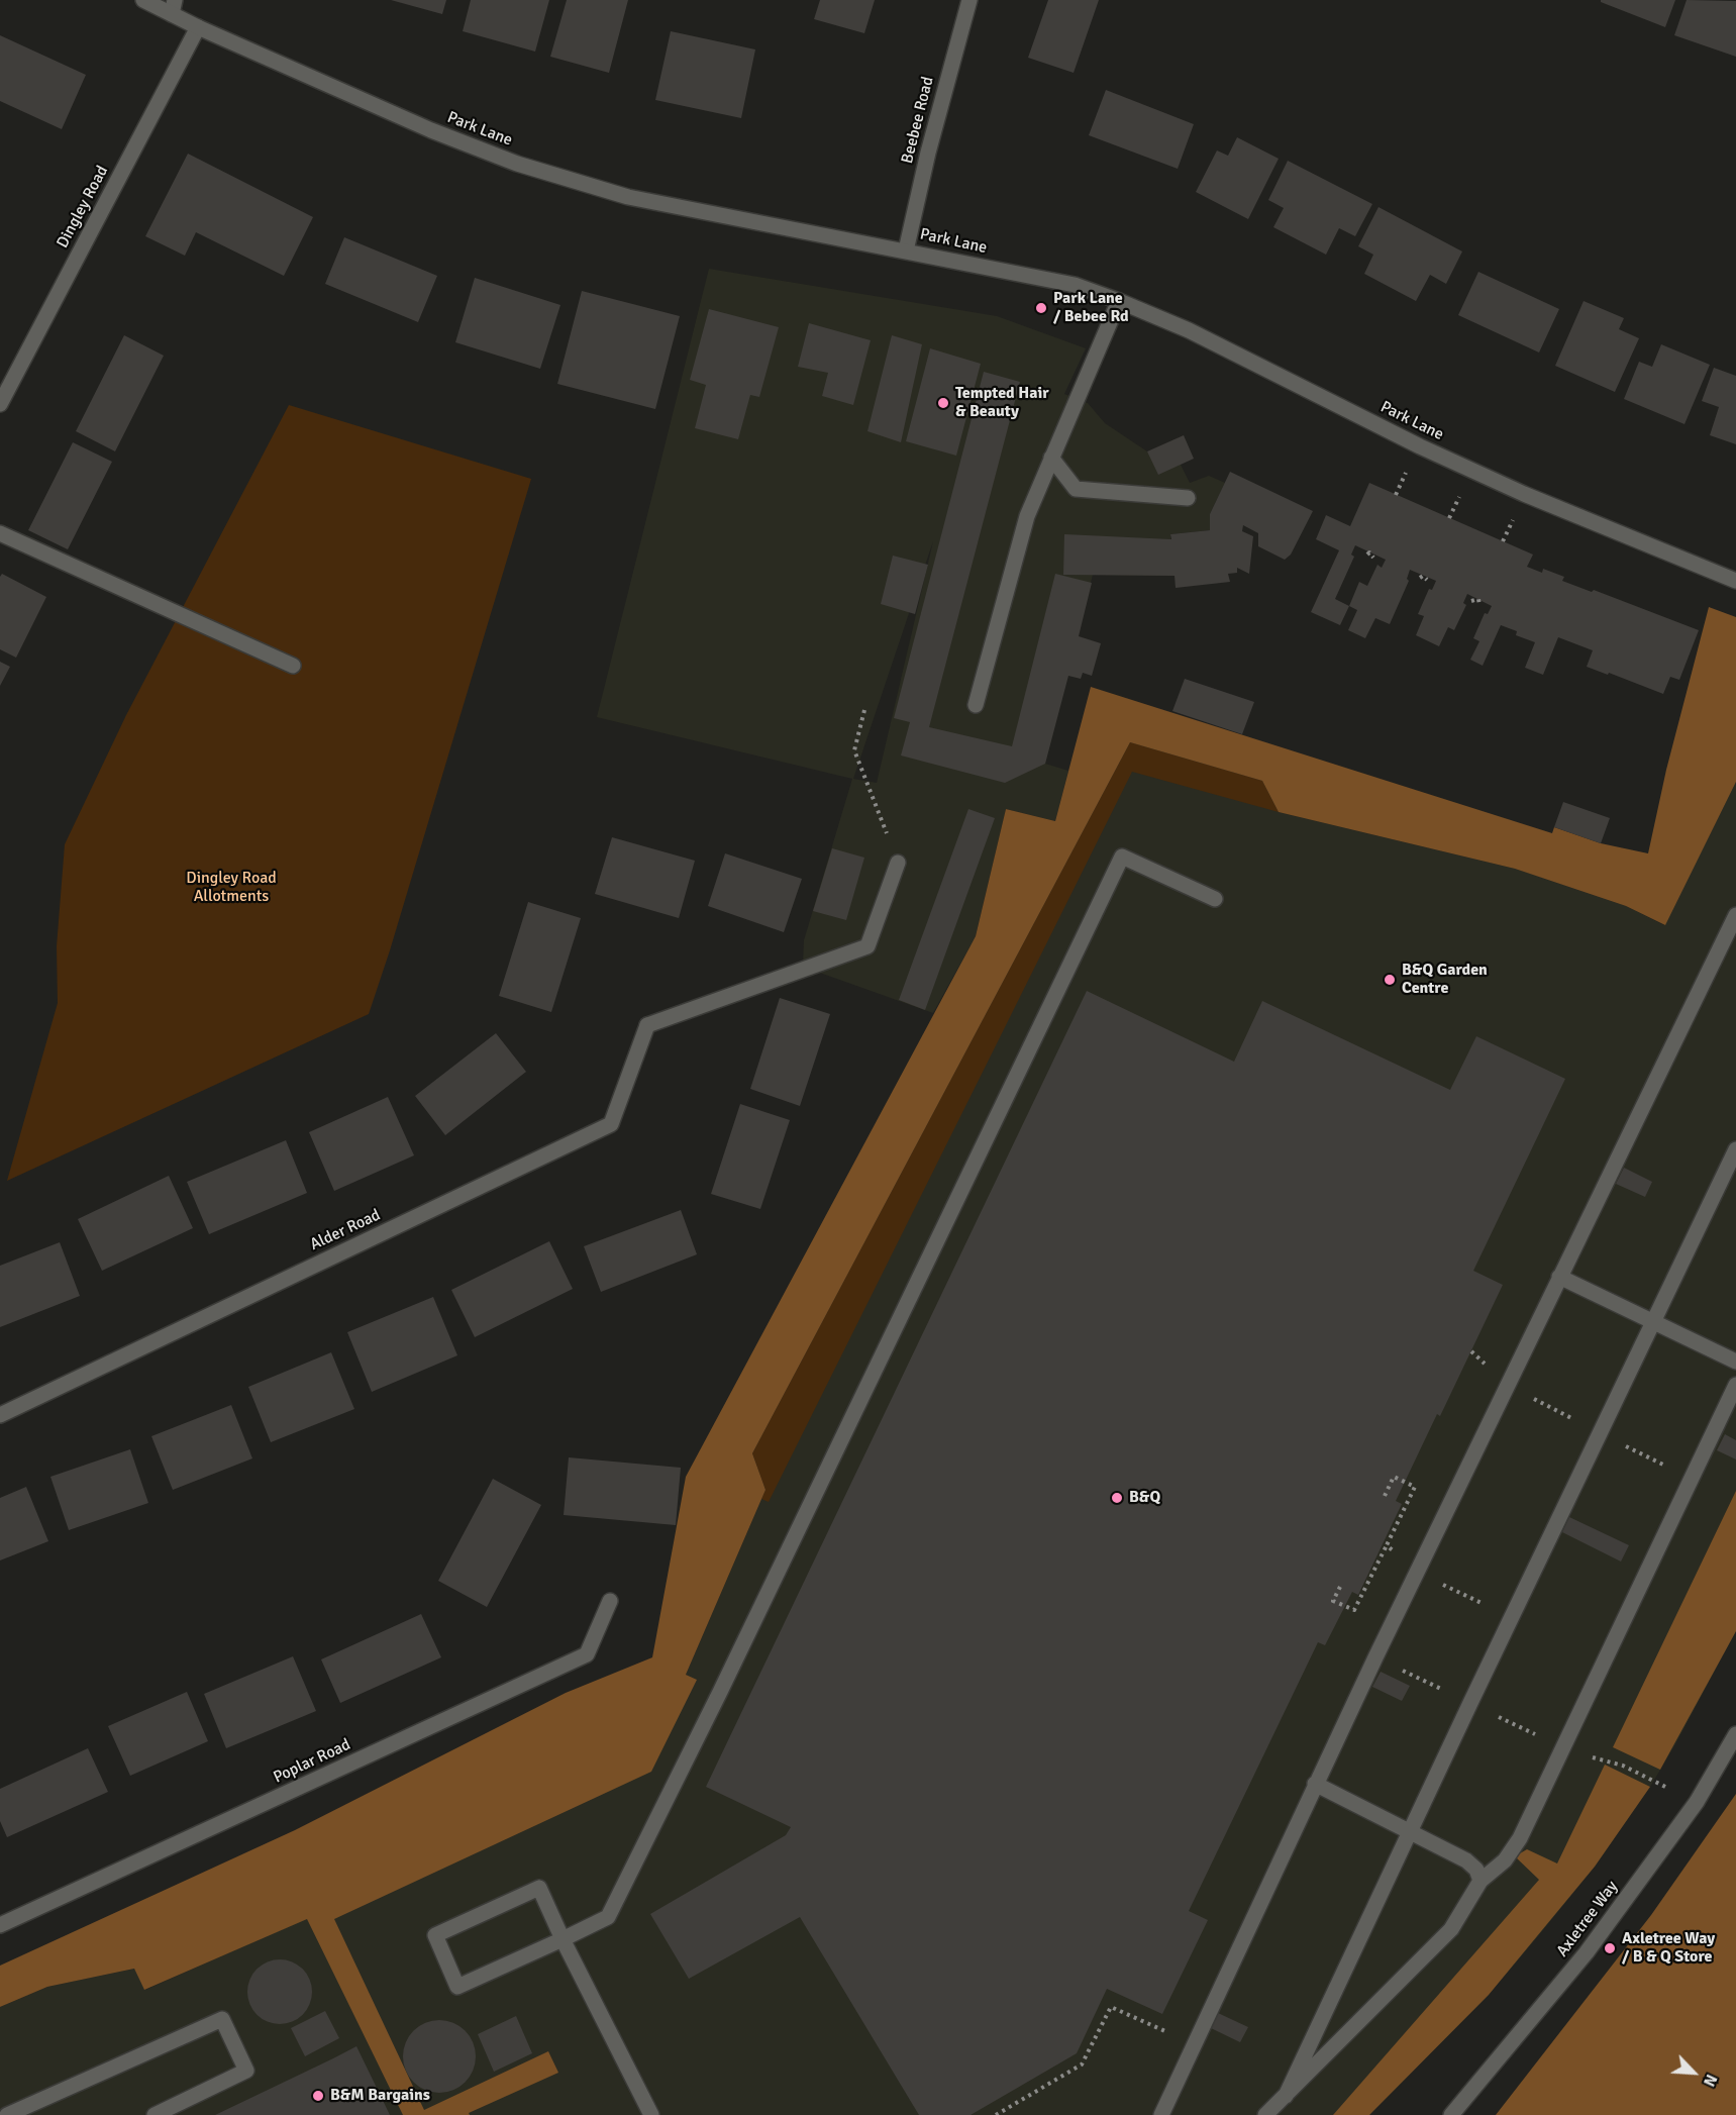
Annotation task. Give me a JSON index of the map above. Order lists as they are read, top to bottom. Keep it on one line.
{"streets":{"street":["Beebee Road","Park Lane","Dingley Road","Alder Road","Poplar Road","Axletree Way"]},"crossings":[["Beebee Road","Park Lane"],["Park Lane","Dingley Road"]],"parks":["Dingley Road Allotments"],"places":["Park Lane / Bebee Rd","Tempted Hair & Beauty","B&Q Garden Centre","B&Q","Axletree Way / B & Q Store","B&M Bargains"],"north":"bottom right"}
